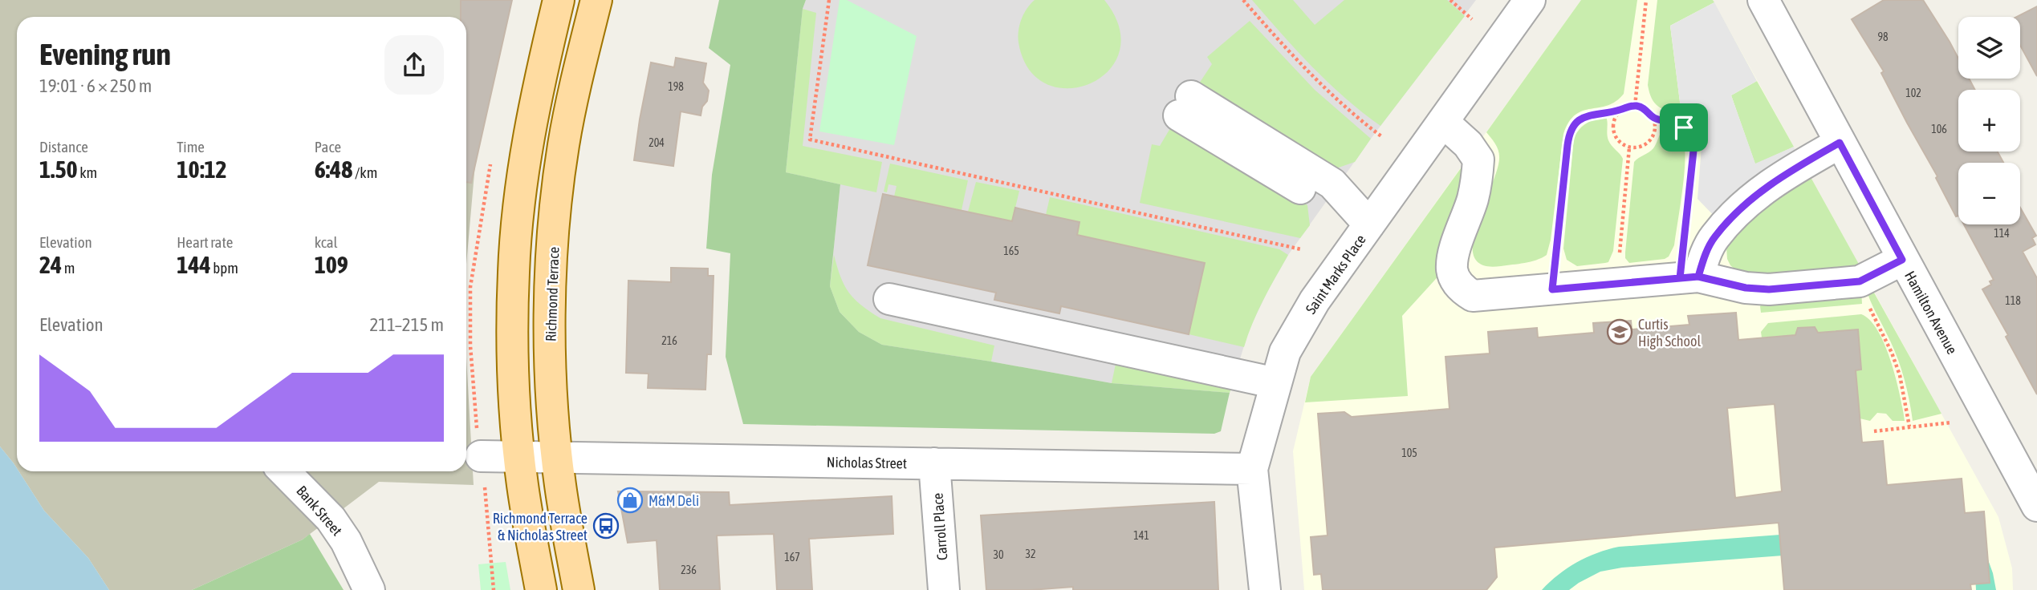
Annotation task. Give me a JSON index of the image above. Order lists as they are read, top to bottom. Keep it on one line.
{"streets":{"main road":["Richmond Terrace"],"street":["Saint Marks Place","Hamilton Avenue","Nicholas Street","Bank Street","Carroll Place"]},"crossings":[["Saint Marks Place","Nicholas Street"],["Richmond Terrace","Nicholas Street"],["Nicholas Street","Carroll Place"]],"places":{"school or university":["Curtis High School"],"shop":["M&M Deli"],"bus stop":["Richmond Terrace & Nicholas Street"]},"house_numbers":["98","198","102","106","204","114","165","118","216","105","141","32","30","167","236"],"page":{"map_buttons":["+","−"],"heading":["Evening run","19:01 · 6 × 250 m"],"stats":[["Distance","1.50 km"],["Time","10:12"],["Pace","6:48 /km"],["Elevation","24 m"],["Heart rate","144 bpm"],["kcal","109"]],"chart":["Elevation","211–215 m"]}}
